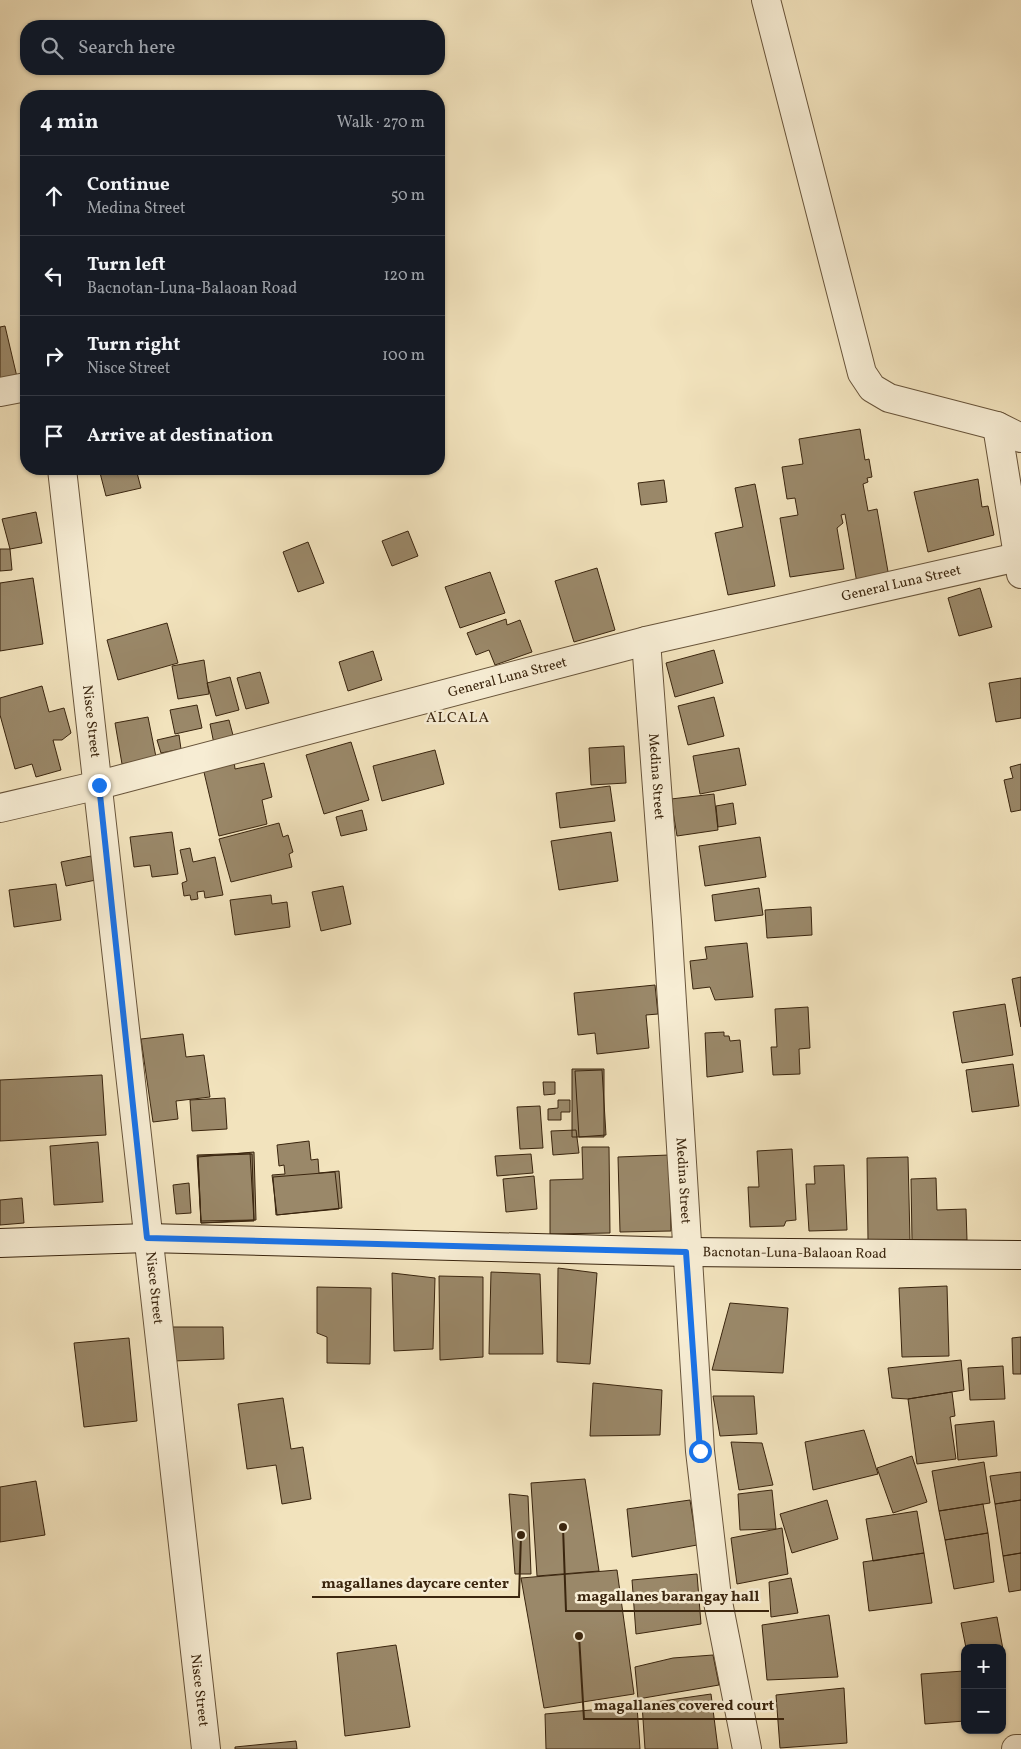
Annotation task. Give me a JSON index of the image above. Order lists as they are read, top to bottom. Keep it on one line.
{"streets":{"street":["General Luna Street","Nisce Street","Medina Street","Bacnotan-Luna-Balaoan Road"]},"crossings":[["General Luna Street","Nisce Street"],["General Luna Street","Medina Street"],["Nisce Street","Bacnotan-Luna-Balaoan Road"],["Medina Street","Bacnotan-Luna-Balaoan Road"]],"districts":["ALCALA"],"places":["magallanes barangay hall","magallanes daycare center","magallanes covered court"],"page":{"search":"Search here","heading":["4 min","Walk · 270 m"],"list":[["Continue","Medina Street","50 m"],["Turn left","Bacnotan-Luna-Balaoan Road","120 m"],["Turn right","Nisce Street","100 m"],"Arrive at destination"],"map_buttons":["+","−"]}}
